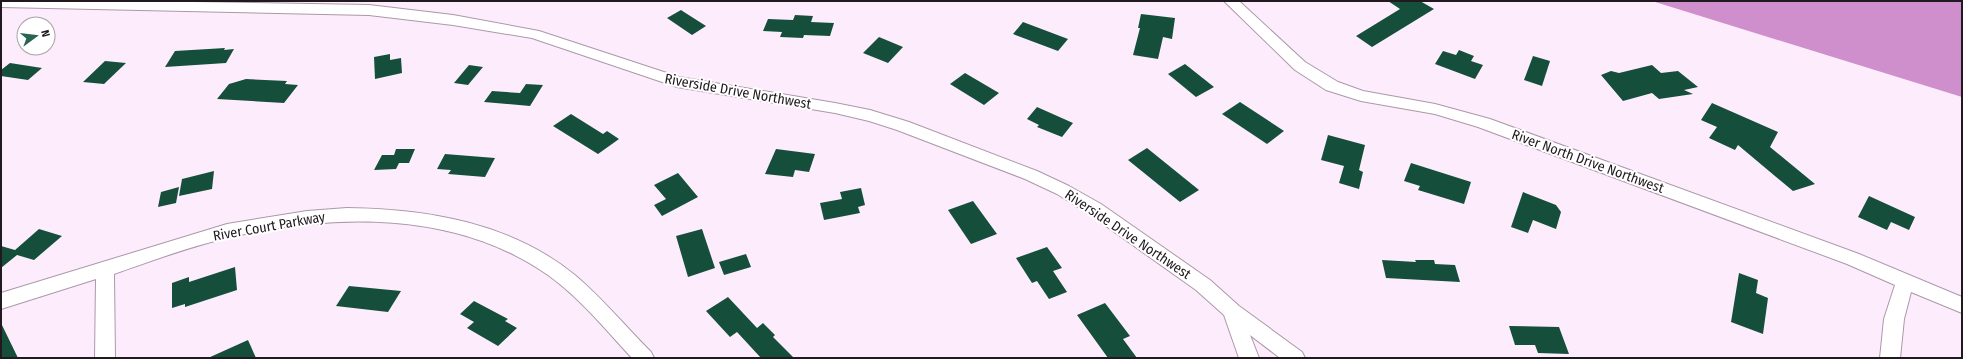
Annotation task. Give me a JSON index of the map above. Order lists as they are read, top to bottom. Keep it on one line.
{"streets":{"street":["Riverside Drive Northwest","River North Drive Northwest","River Court Parkway"]},"north":"right"}
